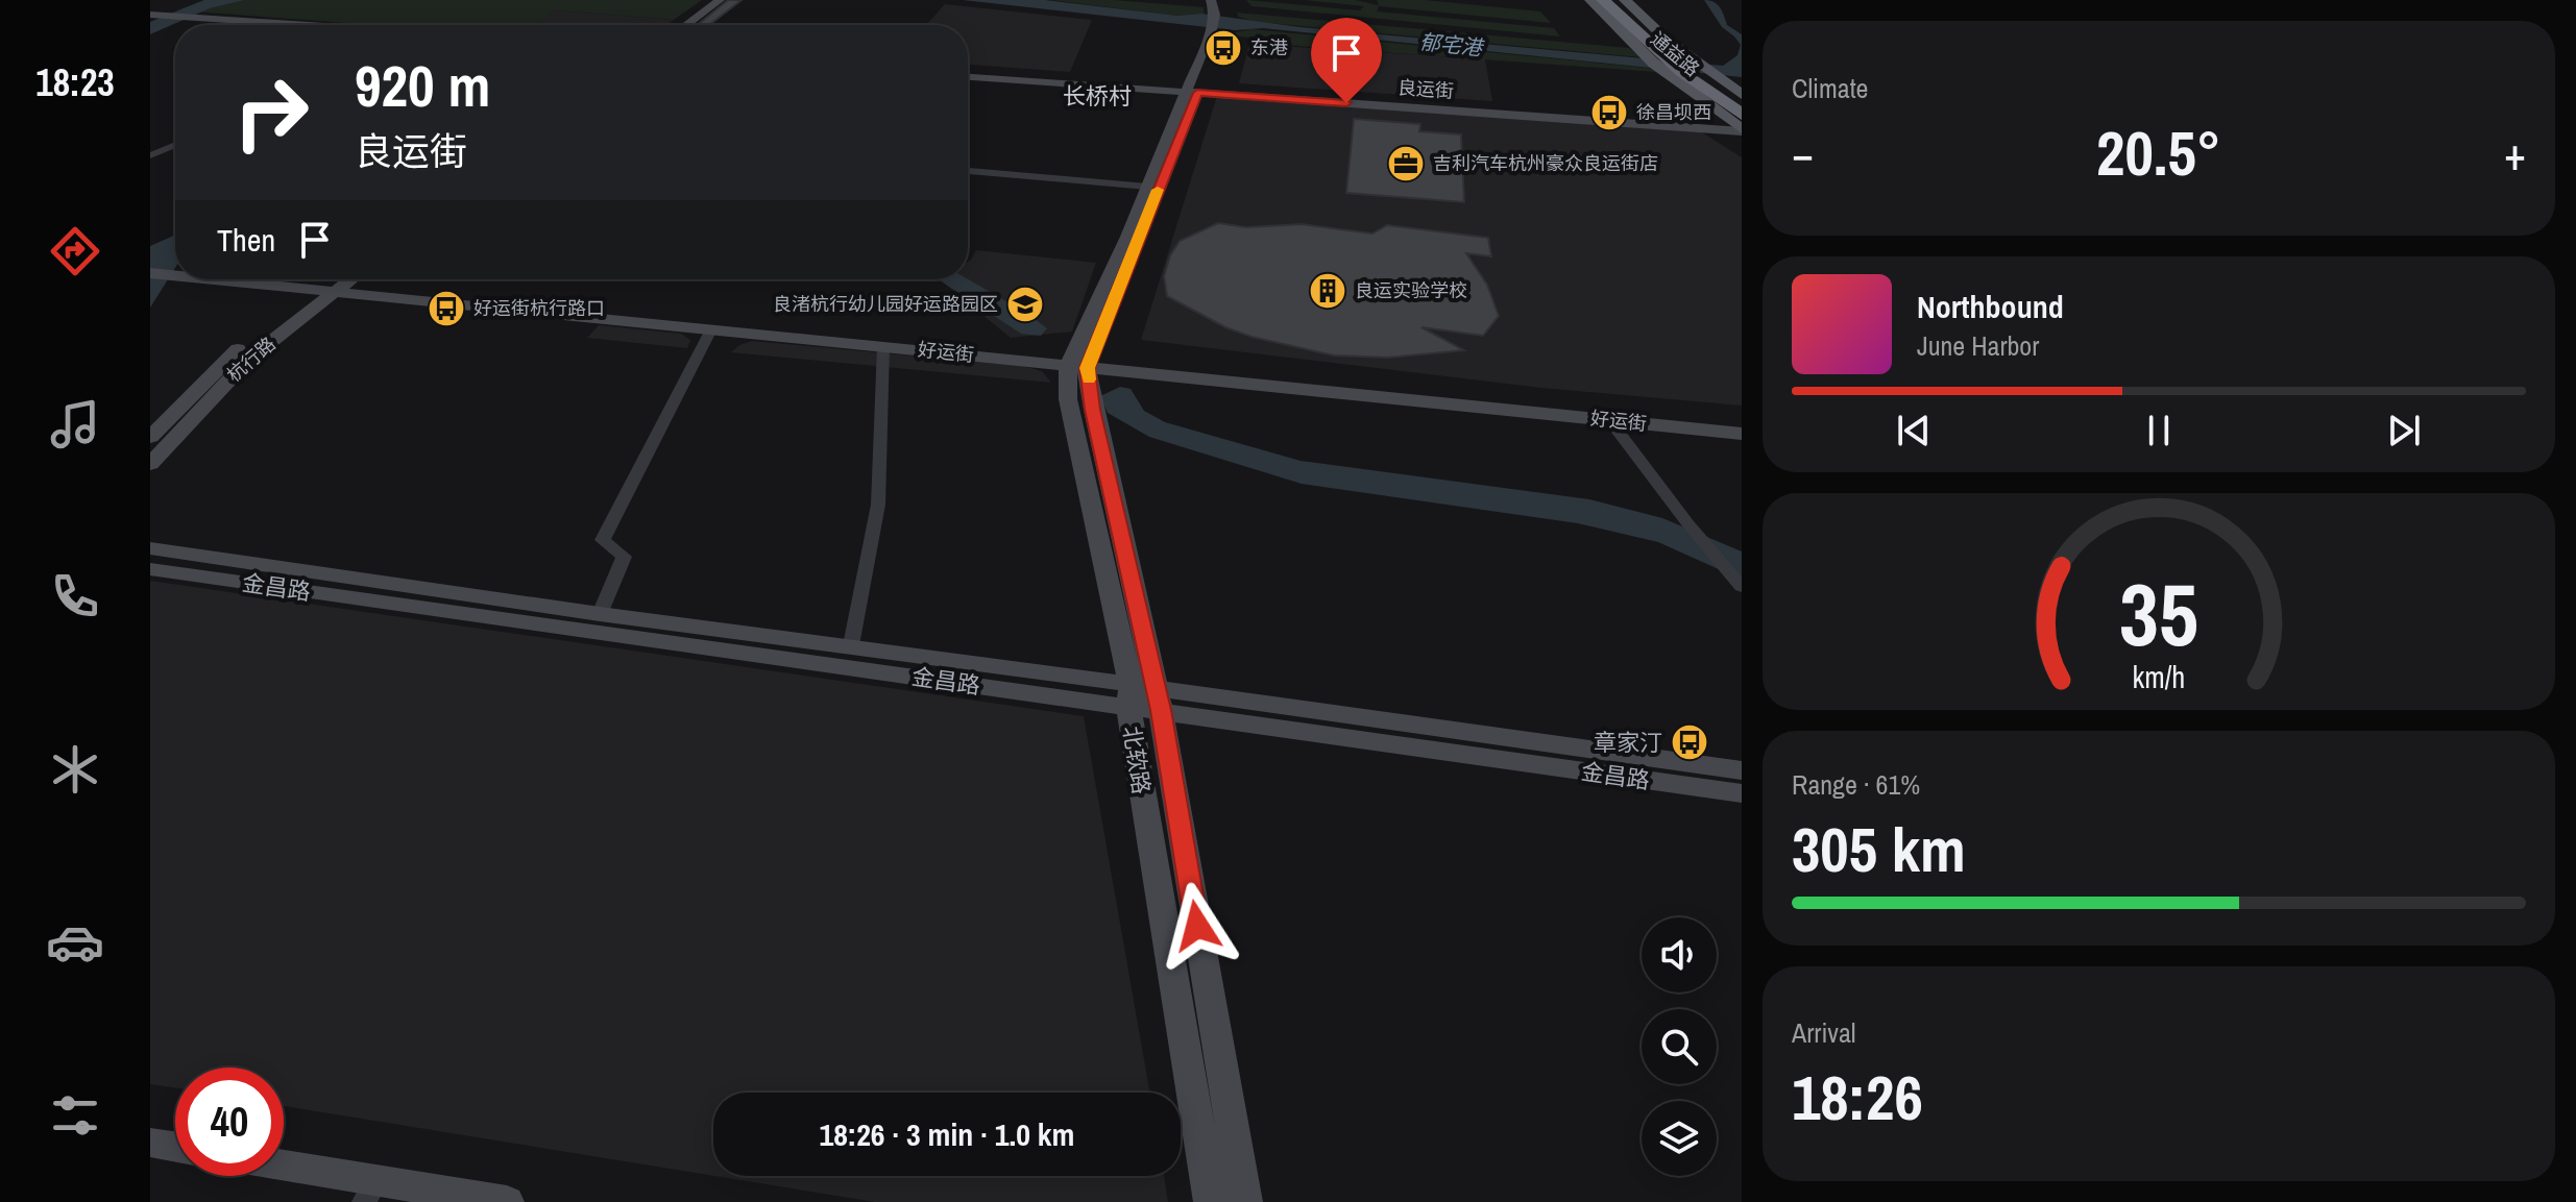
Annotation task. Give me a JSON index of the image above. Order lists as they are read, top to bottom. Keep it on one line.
{"streets":{"main road":["通益路"],"street":["良运街","好运街","杭行路","金昌路","北软路"]},"crossings":[["通益路","良运街"],["良运街","北软路"],["好运街","杭行路"],["好运街","北软路"],["金昌路","北软路"]],"districts":["长桥村"],"water":["郁宅港"],"places":{"bus stop":["东港","徐昌坝西","好运街杭行路口","章家汀"],"office":["吉利汽车杭州豪众良运街店"],"building":["良运实验学校"],"school or university":["良渚杭行幼儿园好运路园区"]},"page":{"tabs":"18:23","tile":["Climate",["Range · 61%","305 km"],["Arrival","18:26"]],"turn":["920 m","良运街"],"heat":["−","20.5°","+"],"then":"Then","song":["Northbound","June Harbor"],"limit":"40","trip":"18:26 · 3 min · 1.0 km","gauge":["35","km/h"]}}
